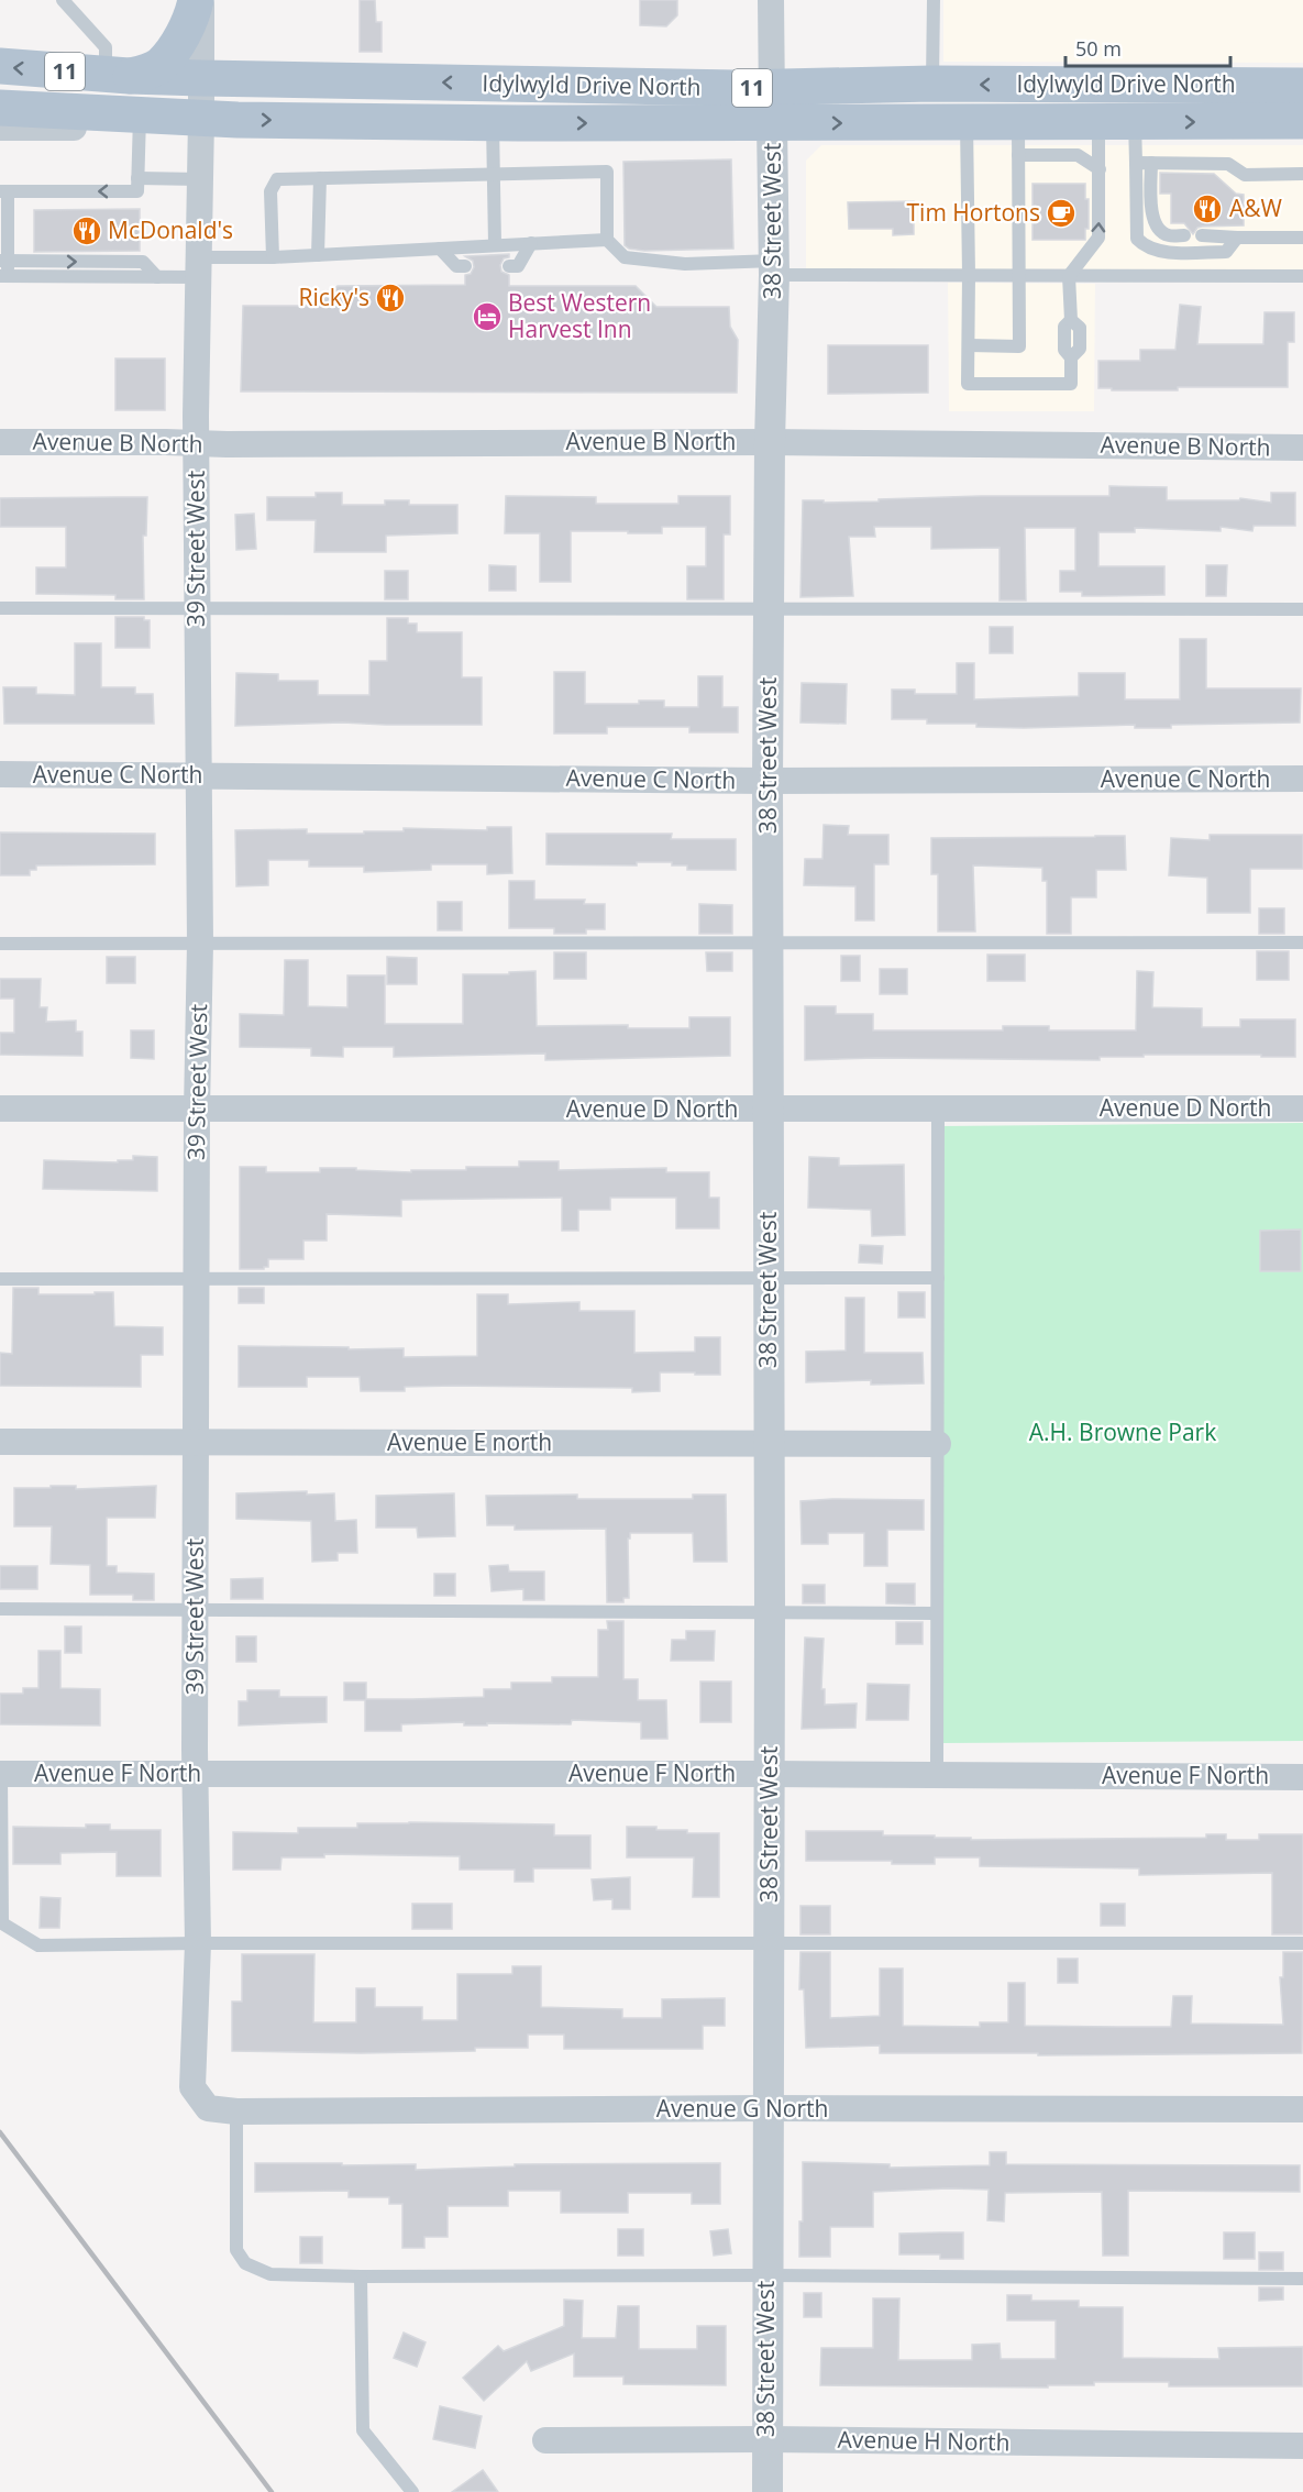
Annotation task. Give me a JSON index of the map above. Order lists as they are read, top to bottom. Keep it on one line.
{"streets":{"main road":["11","Idylwyld Drive North"],"street":["38 Street West","Avenue B North","39 Street West","Avenue C North","Avenue D North","Avenue E north","Avenue F North","Avenue G North","Avenue H North"]},"crossings":[["Idylwyld Drive North","38 Street West"],["Idylwyld Drive North","39 Street West"],["38 Street West","Avenue B North"],["38 Street West","Avenue C North"],["38 Street West","Avenue D North"],["38 Street West","Avenue E north"],["38 Street West","Avenue F North"],["38 Street West","Avenue G North"],["38 Street West","Avenue H North"],["Avenue B North","39 Street West"],["39 Street West","Avenue C North"],["39 Street West","Avenue D North"],["39 Street West","Avenue E north"],["39 Street West","Avenue F North"],["39 Street West","Avenue G North"]],"parks":["A.H. Browne Park"],"places":{"restaurant":["A&W","McDonald's","Ricky's"],"cafe":["Tim Hortons"],"hotel":["Best Western Harvest Inn"]},"scale_bar":"50 m"}
